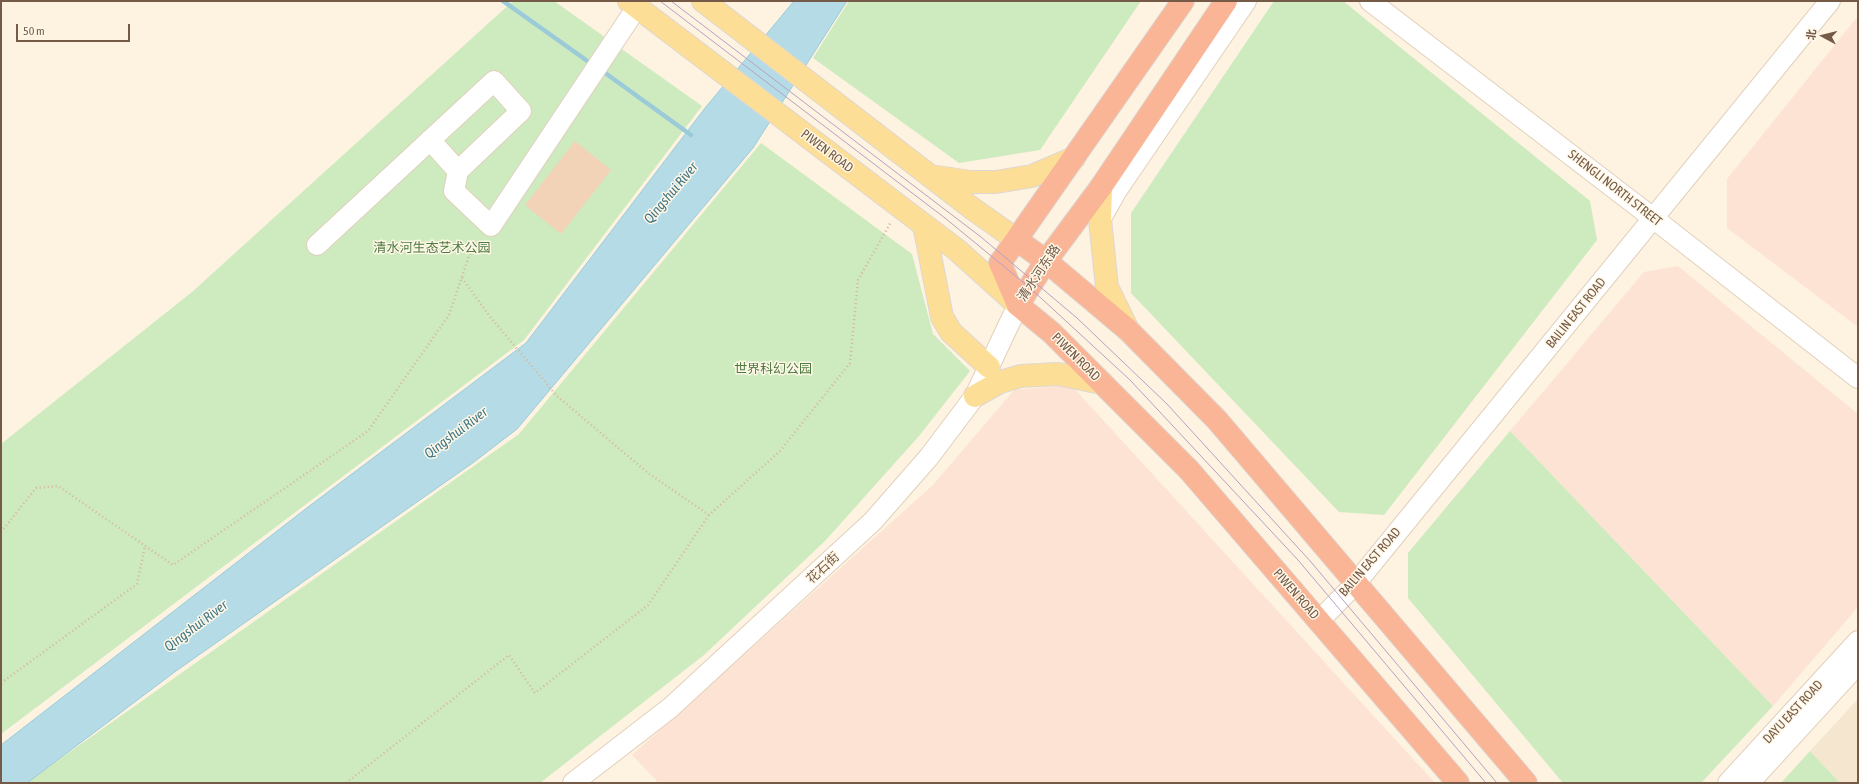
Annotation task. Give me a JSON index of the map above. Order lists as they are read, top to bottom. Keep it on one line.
{"streets":{"highway":["PIWEN ROAD","清水河东路"],"street":["SHENGLI NORTH STREET","BAILIN EAST ROAD","花石街","DAYU EAST ROAD"]},"crossings":[["PIWEN ROAD","清水河东路"],["PIWEN ROAD","BAILIN EAST ROAD"],["PIWEN ROAD","花石街"],["SHENGLI NORTH STREET","BAILIN EAST ROAD"],["清水河东路","花石街"]],"water":["Qingshui River"],"parks":["清水河生态艺术公园","世界科幻公园"],"scale_bar":"50 m","north":"left"}
